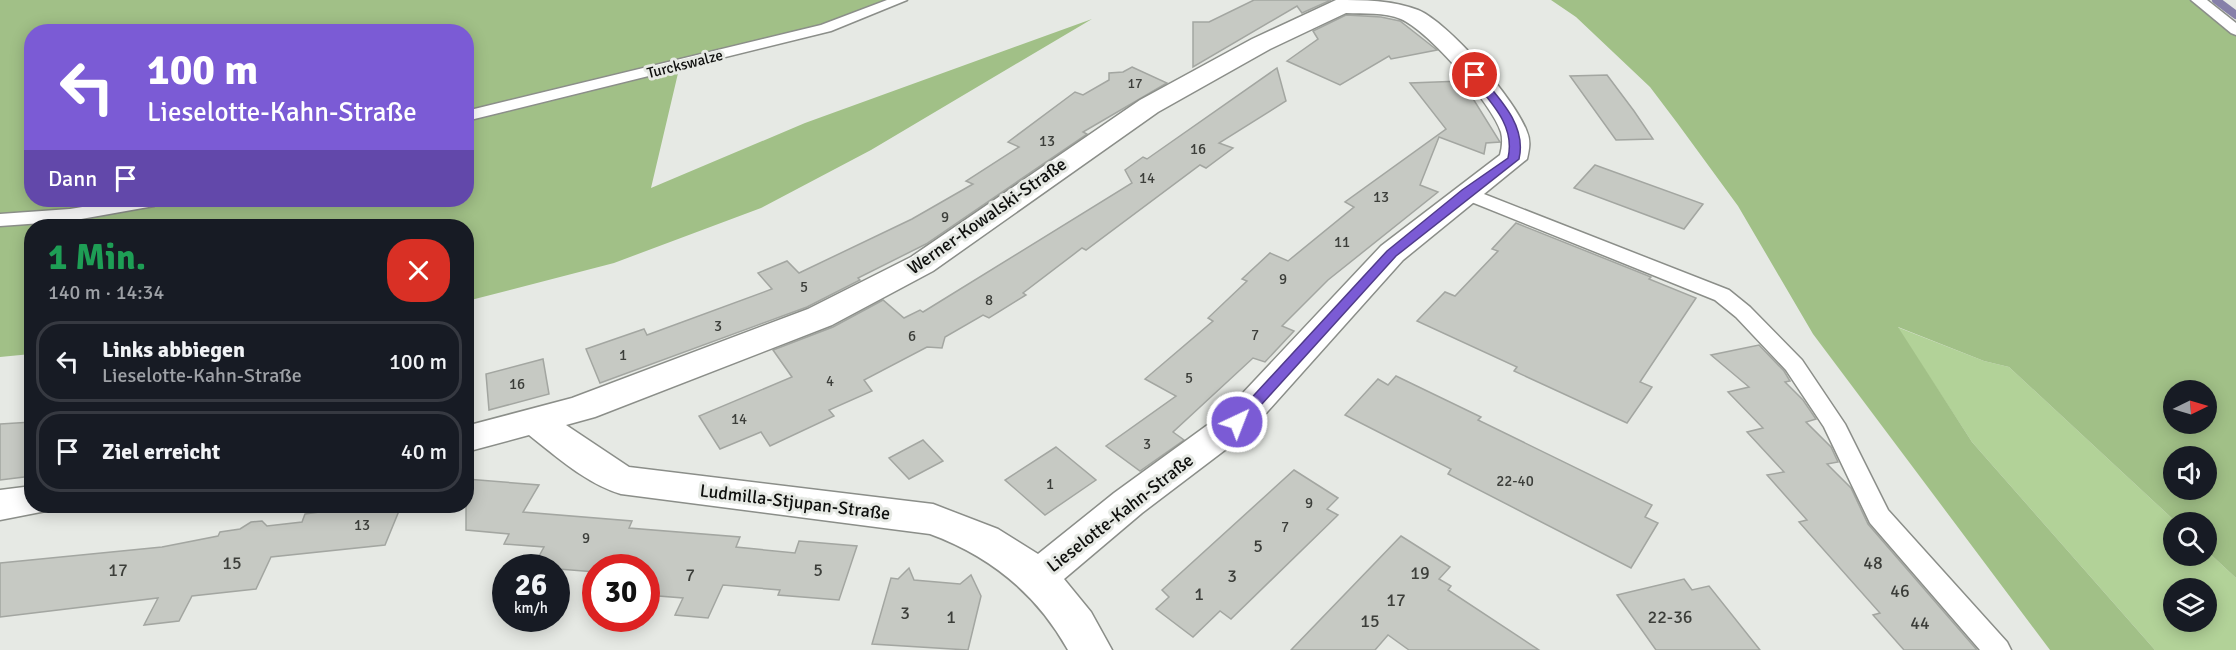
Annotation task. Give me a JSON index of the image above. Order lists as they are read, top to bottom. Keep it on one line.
{"streets":{"street":["Werner-Kowalski-Straße","Ludmilla-Stjupan-Straße","Lieselotte-Kahn-Straße"],"lane":["Turckswalze"]},"crossings":[["Werner-Kowalski-Straße","Ludmilla-Stjupan-Straße"],["Werner-Kowalski-Straße","Lieselotte-Kahn-Straße"],["Ludmilla-Stjupan-Straße","Lieselotte-Kahn-Straße"]],"house_numbers":["17","13","16","14","13","9","11","9","5","8","3","7","6","1","5","4","16","14","3","22-40","1","9","13","7","9","5","15","48","17","5","19","7","3","46","1","17","3","1","22-36","15","44"],"north":"right","page":{"turn":["100 m","Lieselotte-Kahn-Straße"],"then":"Dann","heading":["1 Min.","140 m · 14:34"],"list":[{"name":"Links abbiegen","note":"Lieselotte-Kahn-Straße","value":"100 m"},{"name":"Ziel erreicht","value":"40 m"}],"speed":"26 km/h","limit":"30"}}
